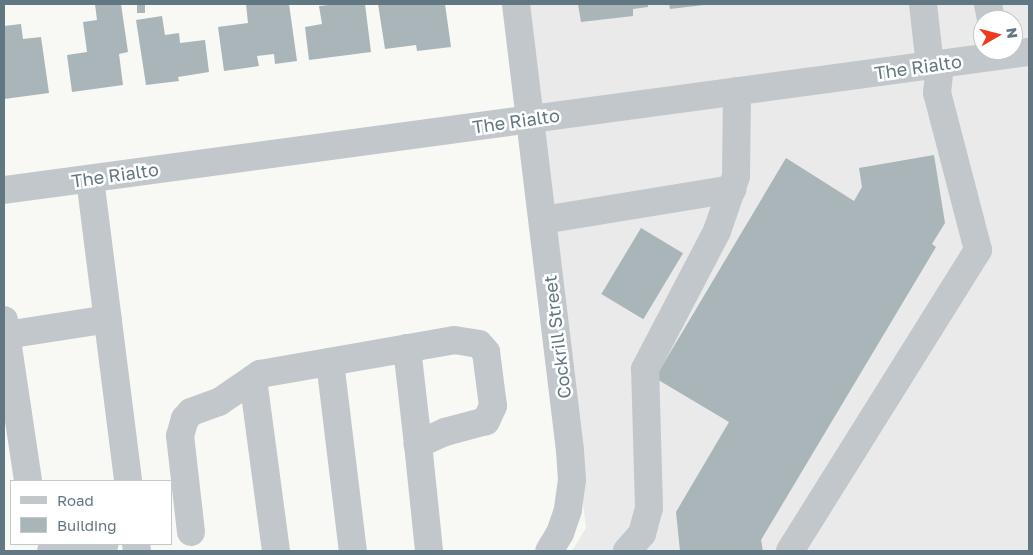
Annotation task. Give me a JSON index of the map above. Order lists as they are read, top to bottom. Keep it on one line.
{"streets":{"street":["The Rialto","Cockrill Street"]},"crossings":[["The Rialto","Cockrill Street"]],"legend":["Road","Building"],"north":"right"}
